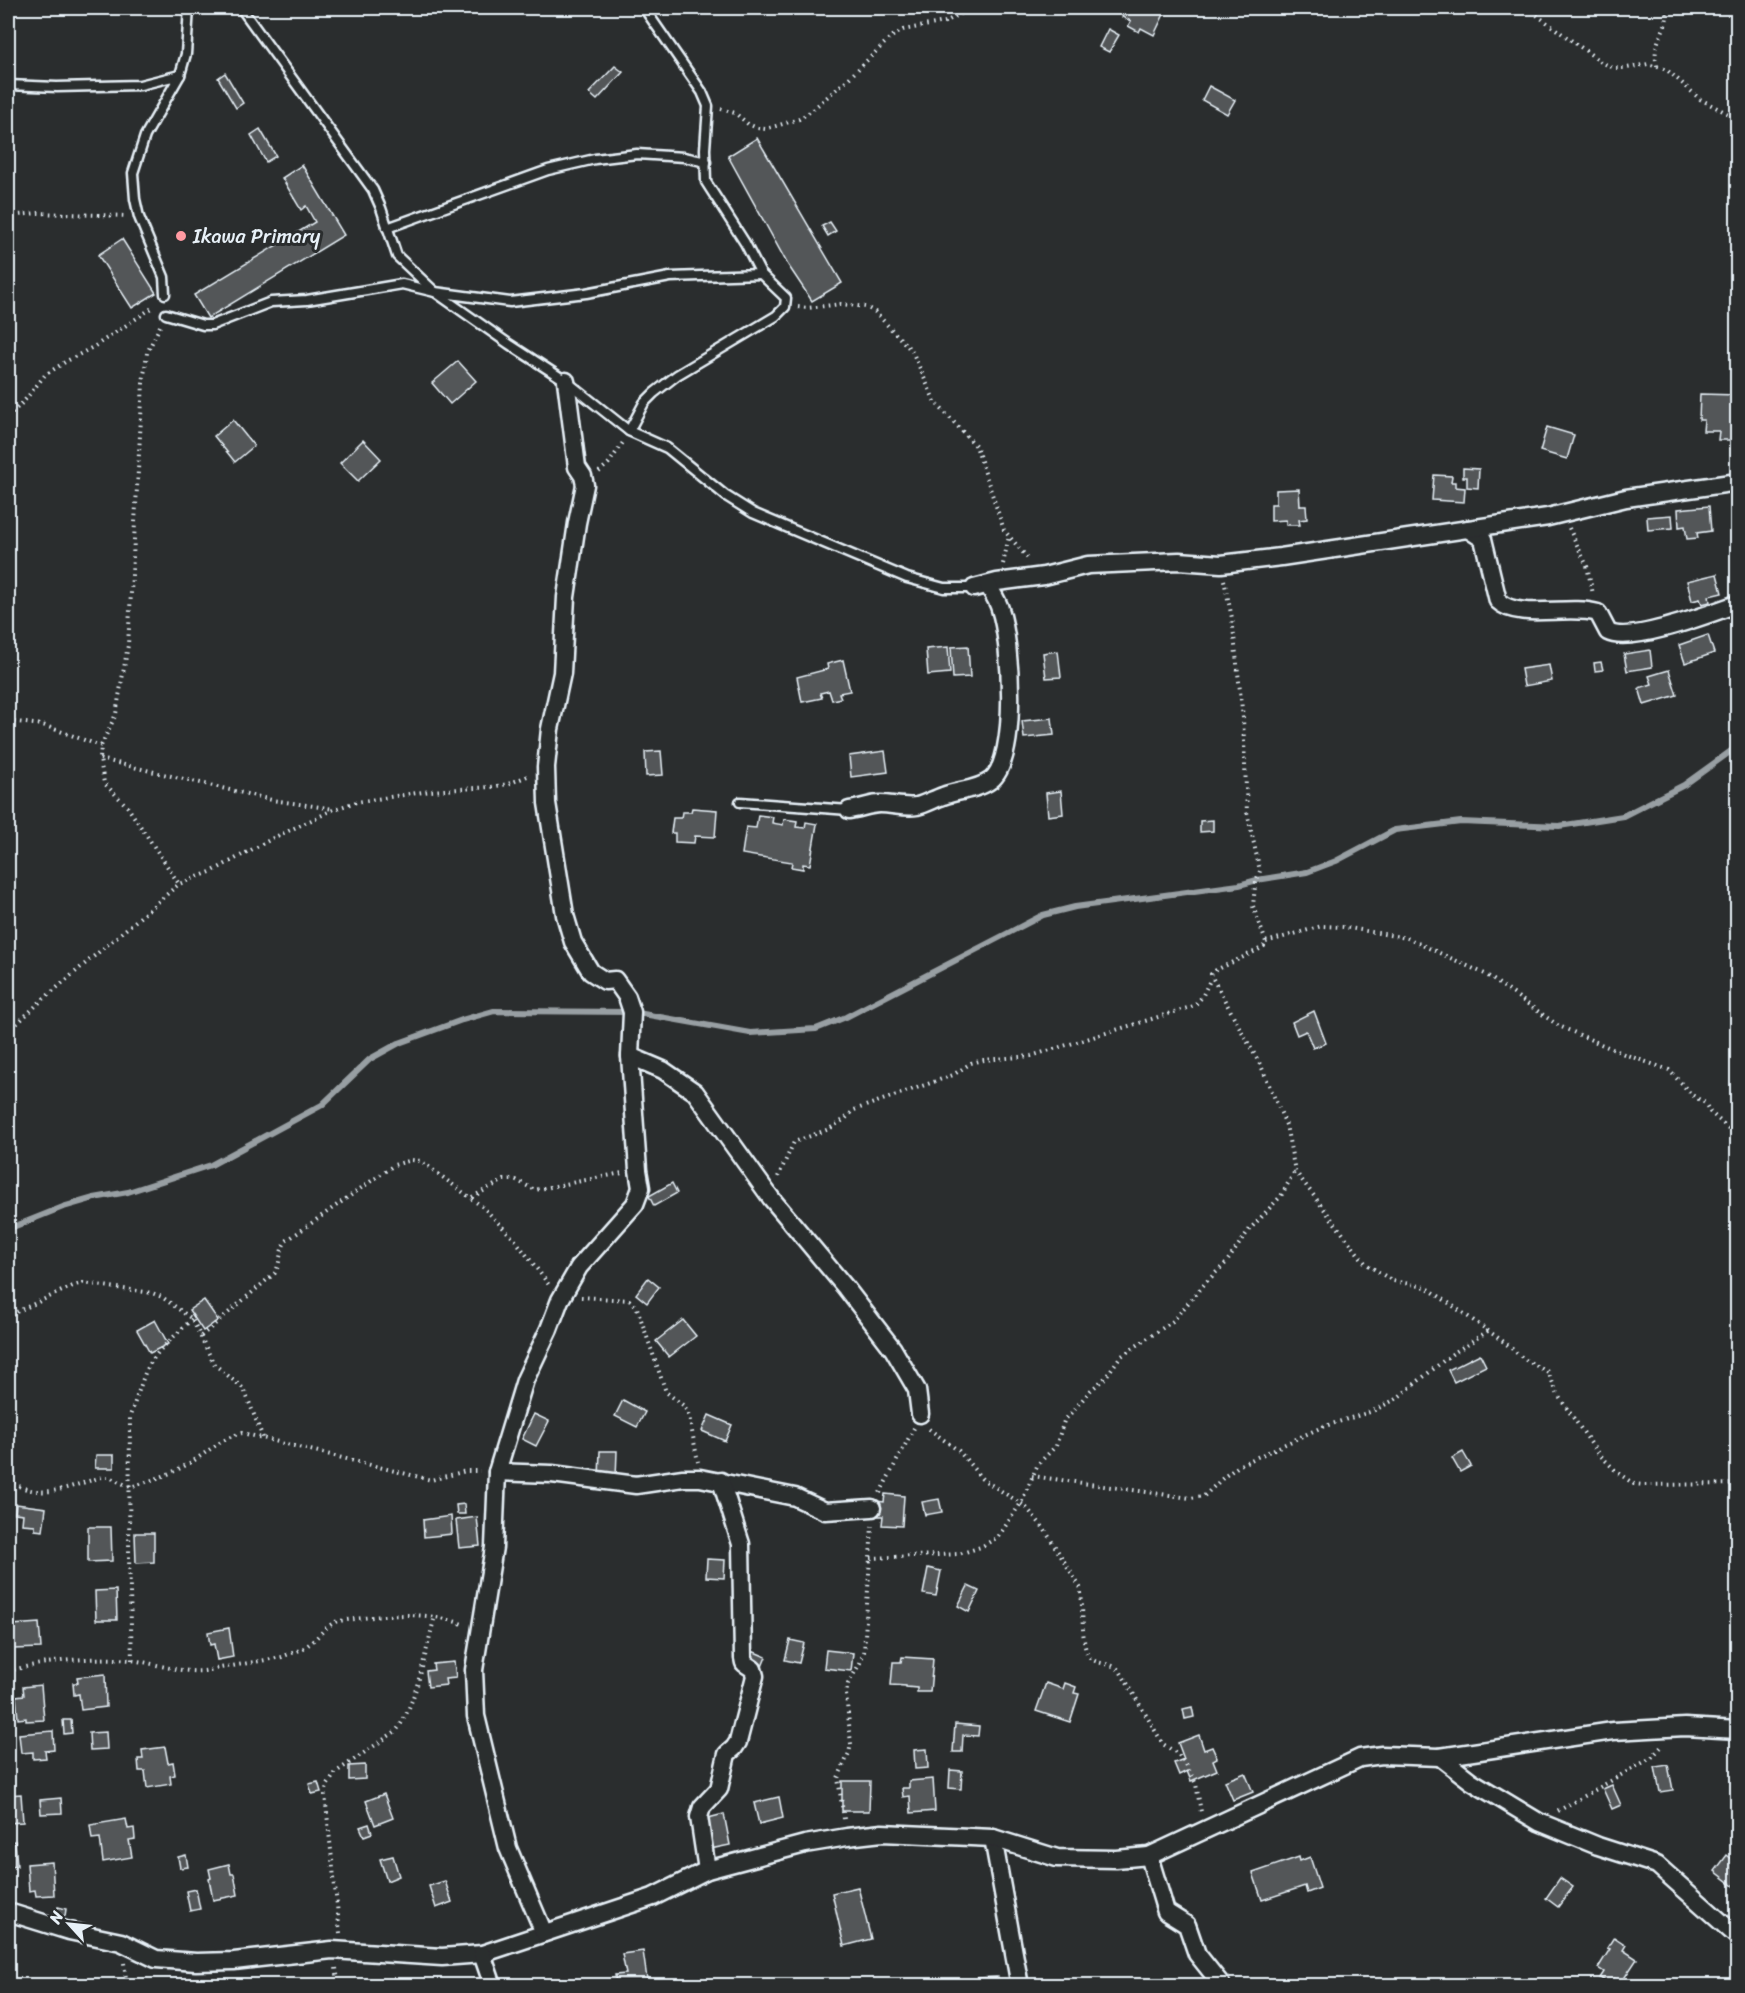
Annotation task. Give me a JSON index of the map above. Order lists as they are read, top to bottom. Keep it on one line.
{"places":["Ikawa Primary"],"north":"top left"}
